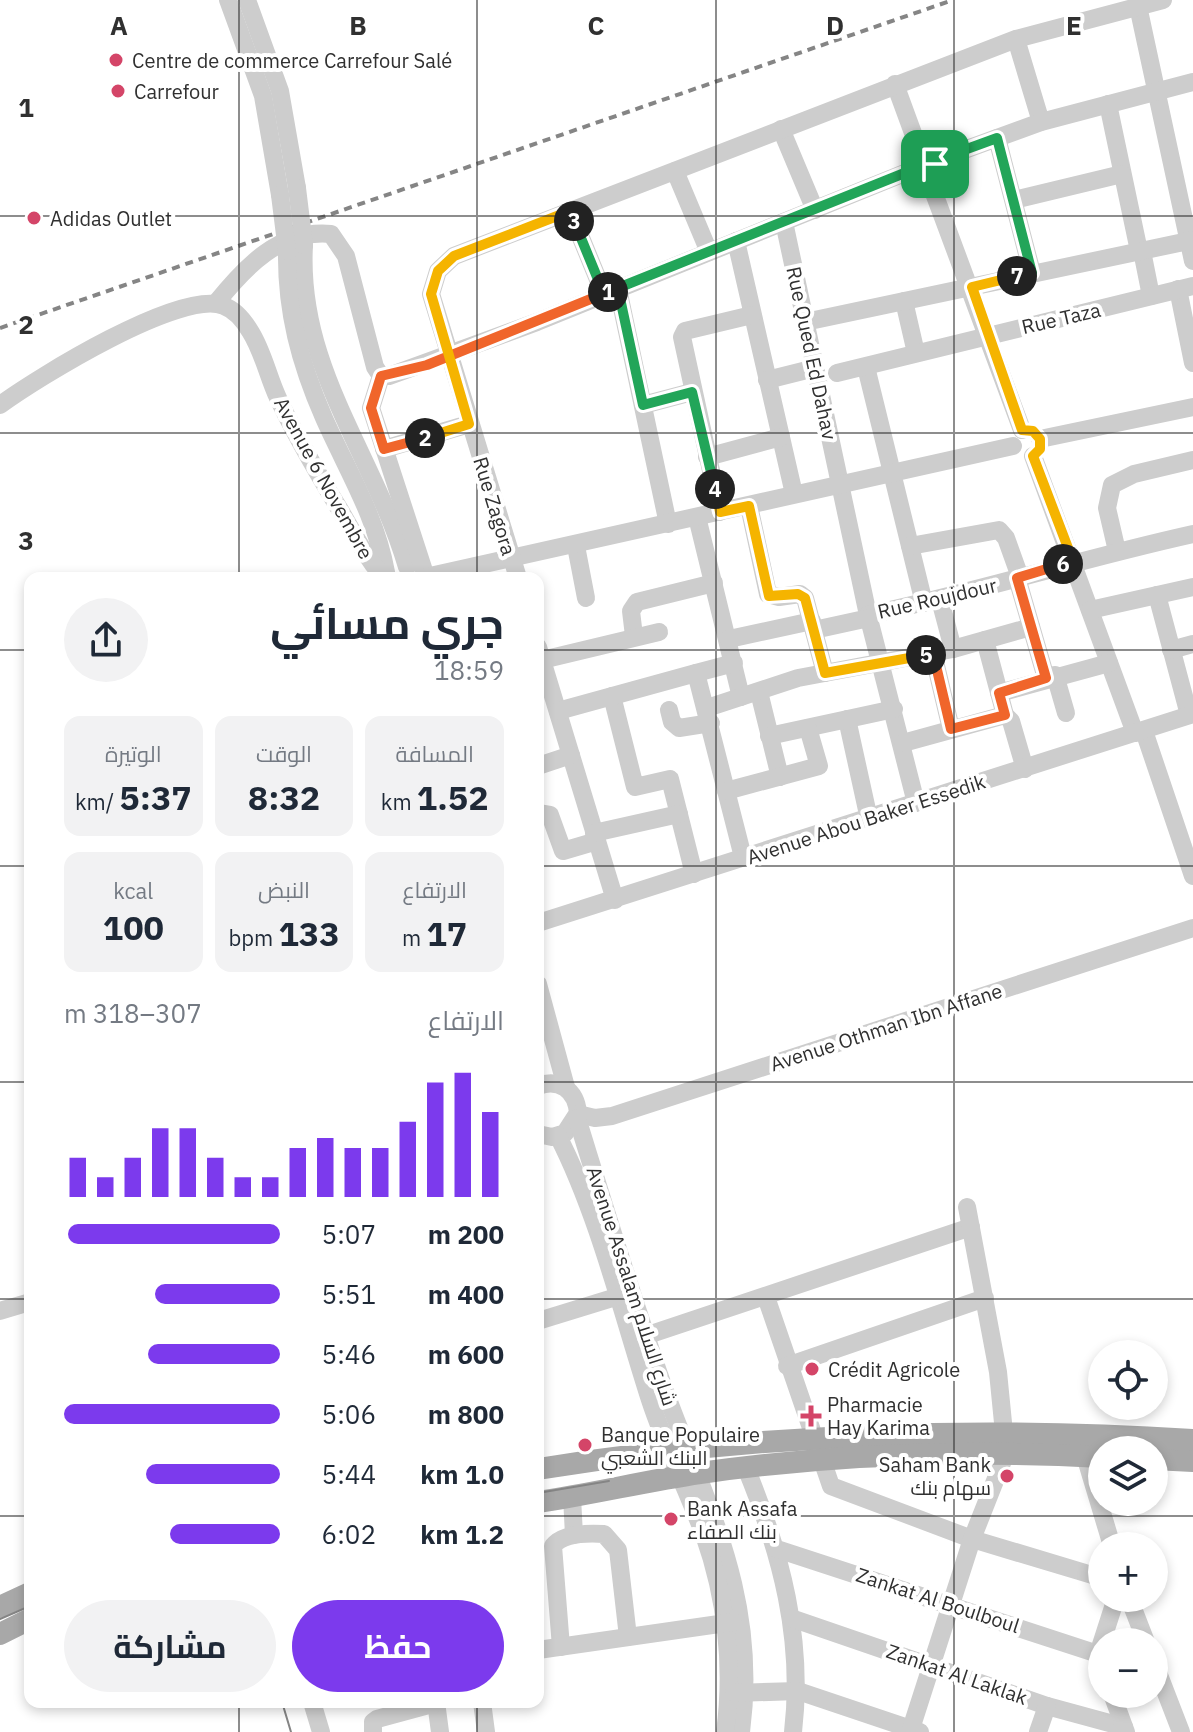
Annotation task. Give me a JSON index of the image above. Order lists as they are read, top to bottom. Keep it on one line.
{"streets":{"street":["Rue Taza","Rue Qued Ed Dahav","Avenue 6 Novembre","Rue Zagora","Rue Roujdour","Avenue Abou Baker Essedik","Avenue Othman Ibn Affane","Avenue Assalam شارع السلام","Zankat Al Boulboul","Zankat Al Laklak"]},"crossings":[["Rue Qued Ed Dahav","Rue Roujdour"],["Rue Qued Ed Dahav","Avenue Abou Baker Essedik"],["Avenue Othman Ibn Affane","Avenue Assalam شارع السلام"]],"places":{"other":["Centre de commerce Carrefour Salé","Carrefour","Adidas Outlet","Crédit Agricole","Banque Populaire البنك الشعبي","Saham Bank سهام بنك","Bank Assafa بنك الصفاء"],"health":["Pharmacie Hay Karima"]},"page":{"pins":["3","7","1","2","4","6","5"],"heading":["جري مسائي","18:59"],"stats":[["المسافة","1.52 km"],["الوقت","8:32"],["الوتيرة","5:37 /km"],["الارتفاع","17 m"],["النبض","133 bpm"],["kcal","100"]],"chart":["الارتفاع","307–318 m"],"list":[{"name":"200 m","note":"5:07"},{"name":"400 m","note":"5:51"},{"name":"600 m","note":"5:46"},{"name":"800 m","note":"5:06"},{"name":"1.0 km","note":"5:44"},{"name":"1.2 km","note":"6:02"}],"map_buttons":["+","−"],"buttons":["حفظ","مشاركة"]},"grid":{"columns":["A","B","C","D","E"],"rows":["1","2","3"]}}
